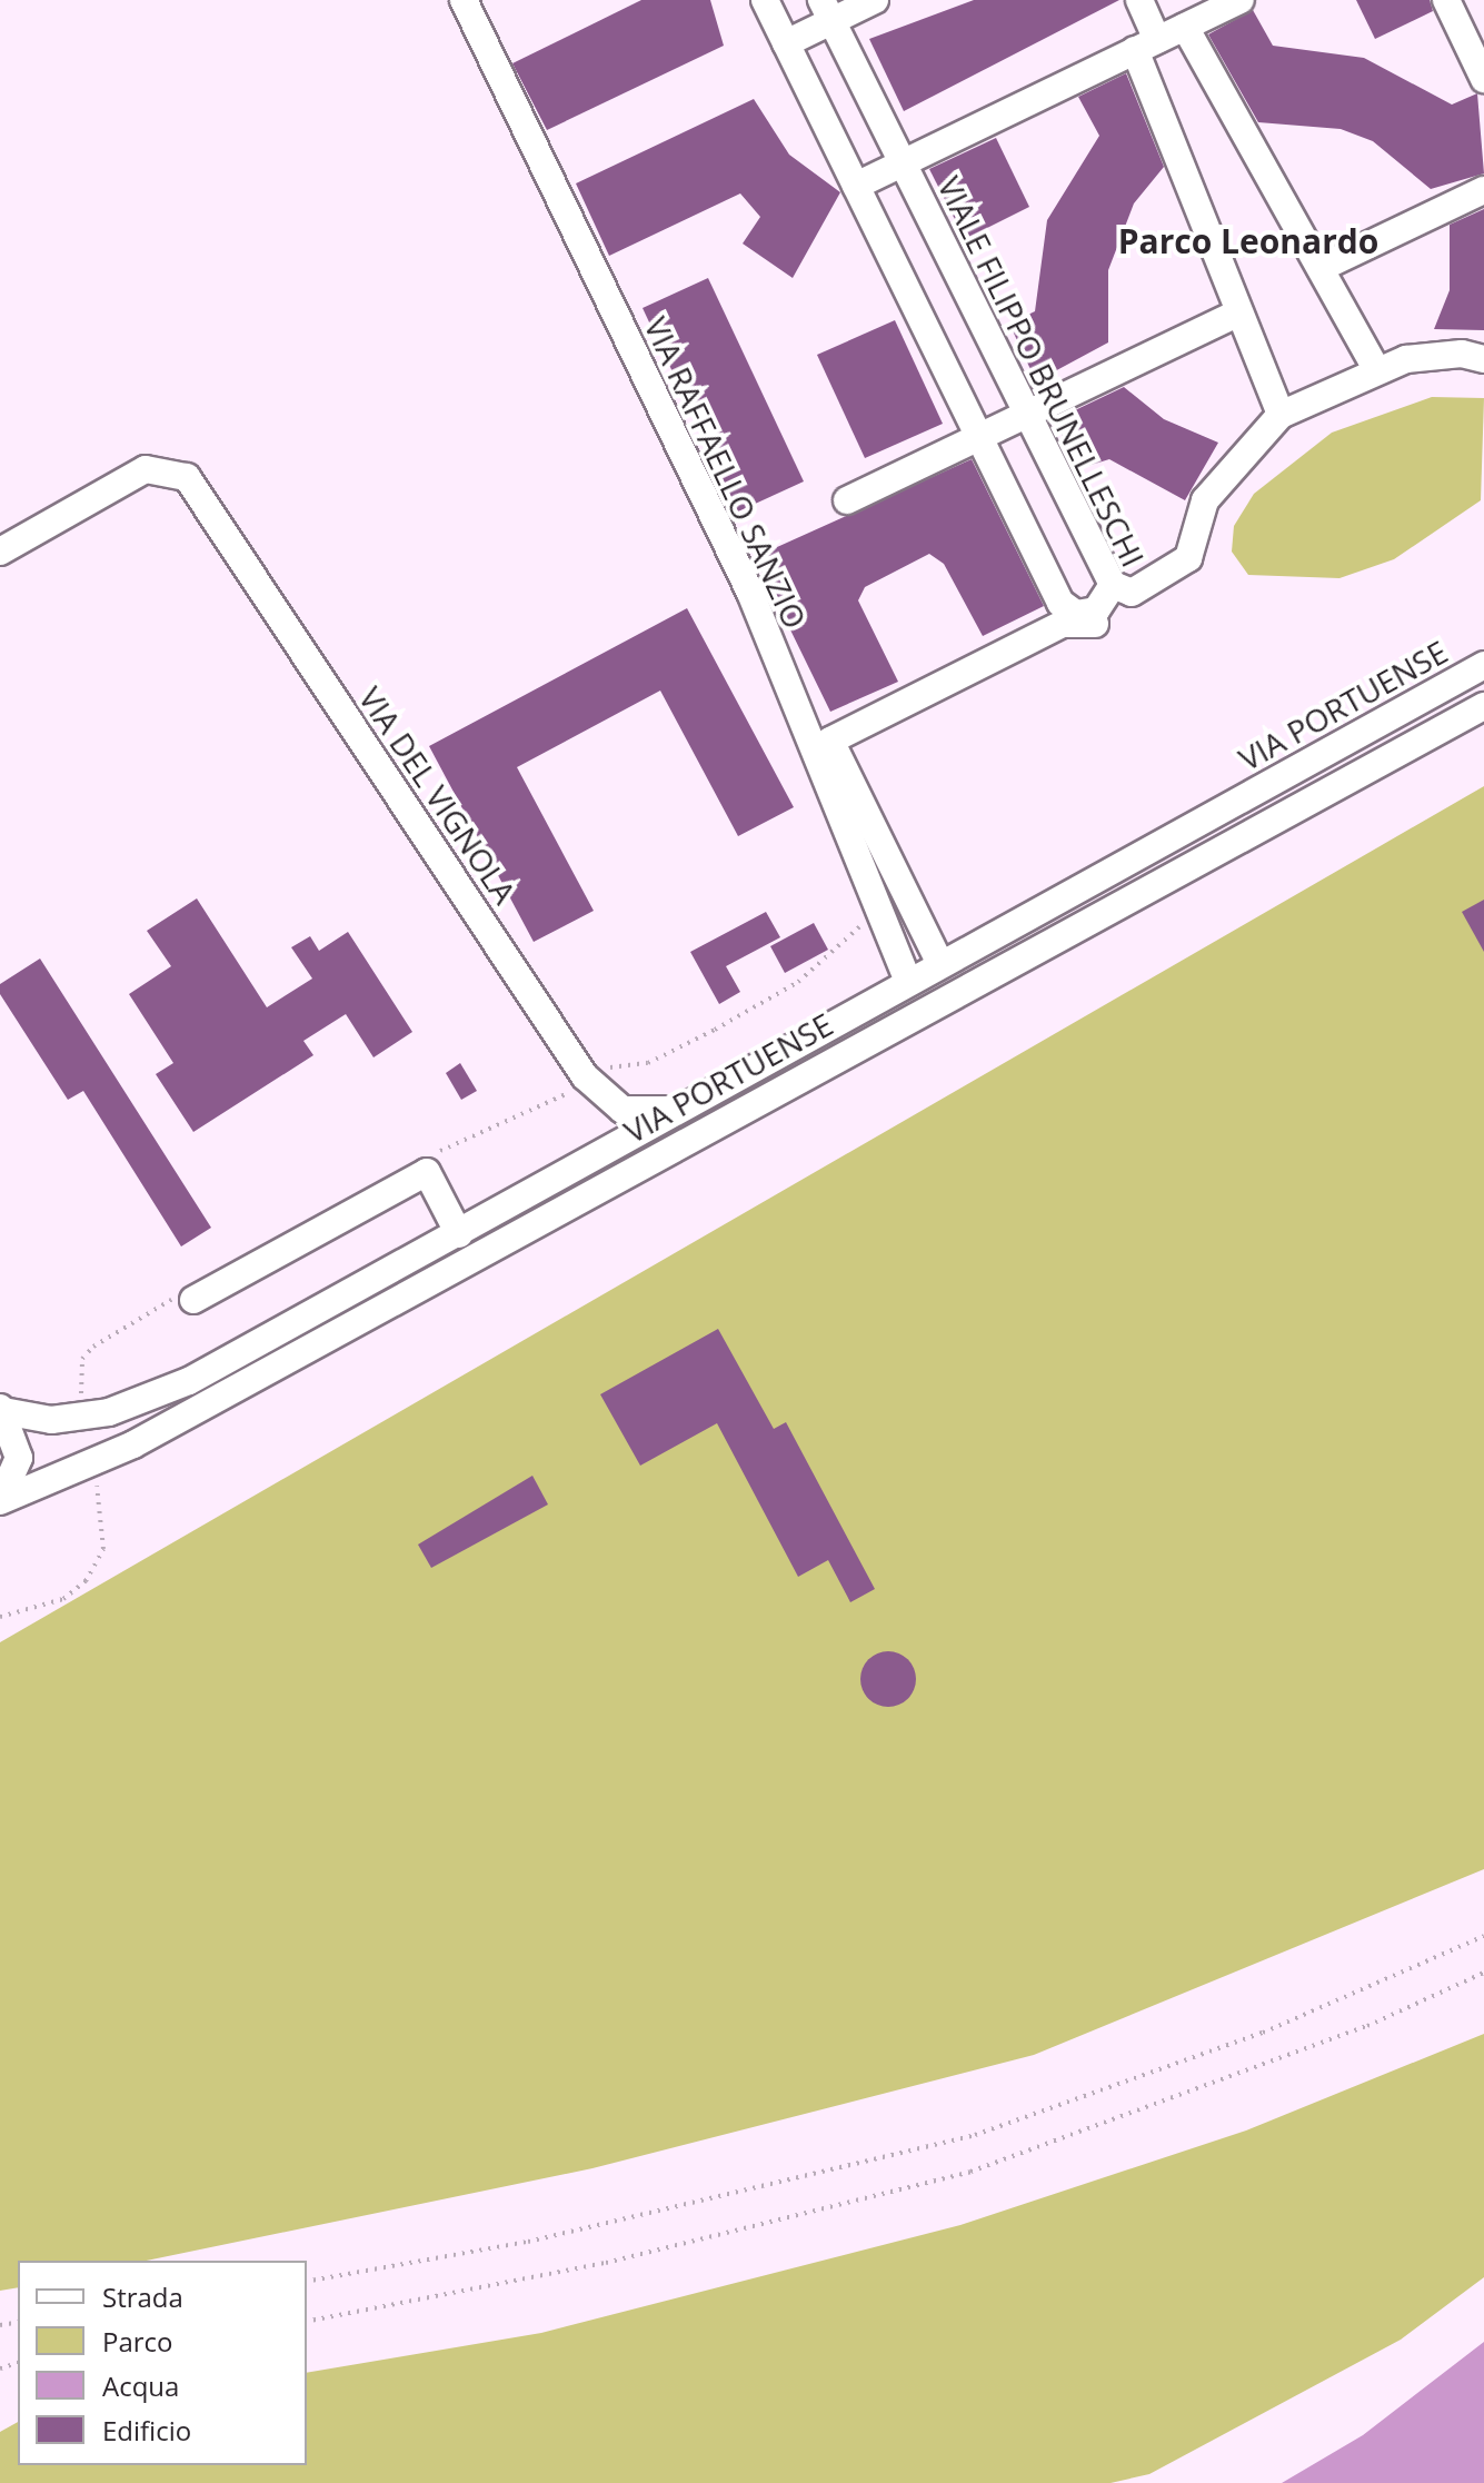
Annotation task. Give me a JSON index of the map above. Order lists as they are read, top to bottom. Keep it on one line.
{"streets":{"street":["VIALE FILIPPO BRUNELLESCHI","VIA RAFFAELLO SANZIO","VIA PORTUENSE","VIA DEL VIGNOLA"]},"crossings":[["VIA RAFFAELLO SANZIO","VIA PORTUENSE"],["VIA PORTUENSE","VIA DEL VIGNOLA"]],"districts":["Parco Leonardo"],"legend":["Strada","Parco","Acqua","Edificio"]}
